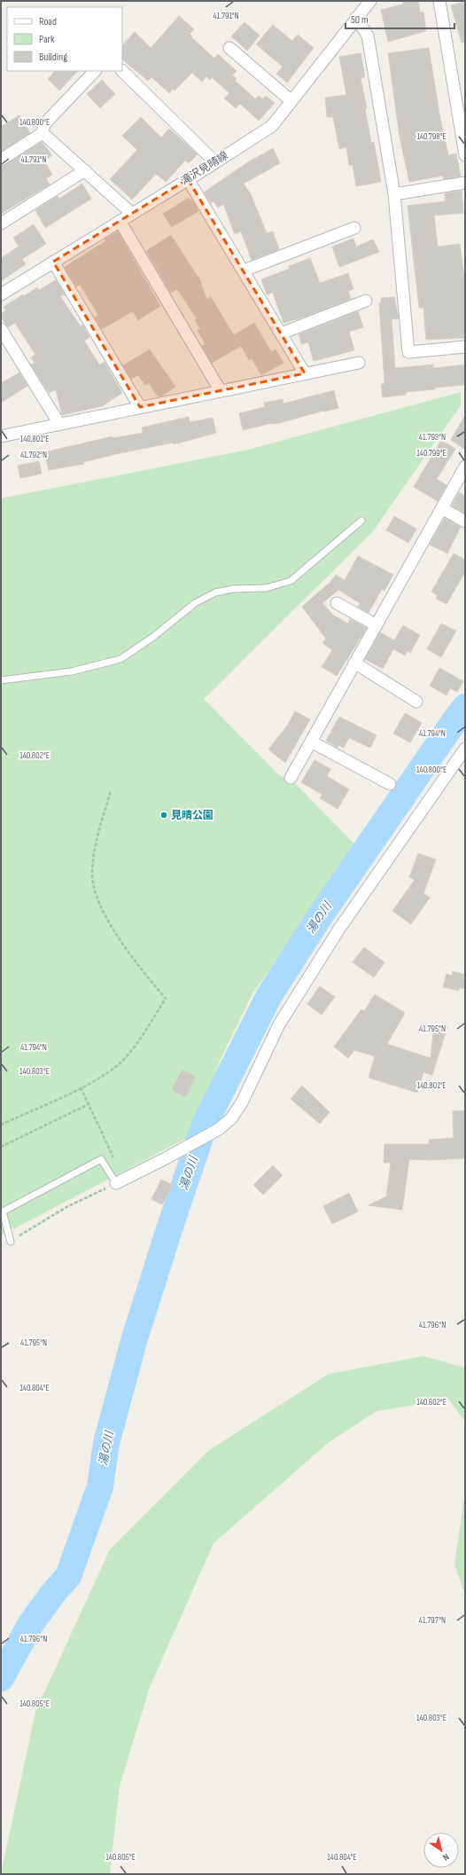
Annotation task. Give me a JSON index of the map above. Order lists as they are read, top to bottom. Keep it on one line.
{"streets":{"street":["滝沢見晴線"]},"water":["湯の川"],"places":["見晴公園"],"legend":["Road","Park","Building"],"scale_bar":"50 m","north":"bottom right","coordinates":["41.791°N","140.800°E","140.798°E","41.793°N","140.801°E","140.799°E","41.792°N","41.794°N","140.802°E","41.795°N","140.803°E","41.796°N","140.804°E","41.797°N","140.805°E"]}
